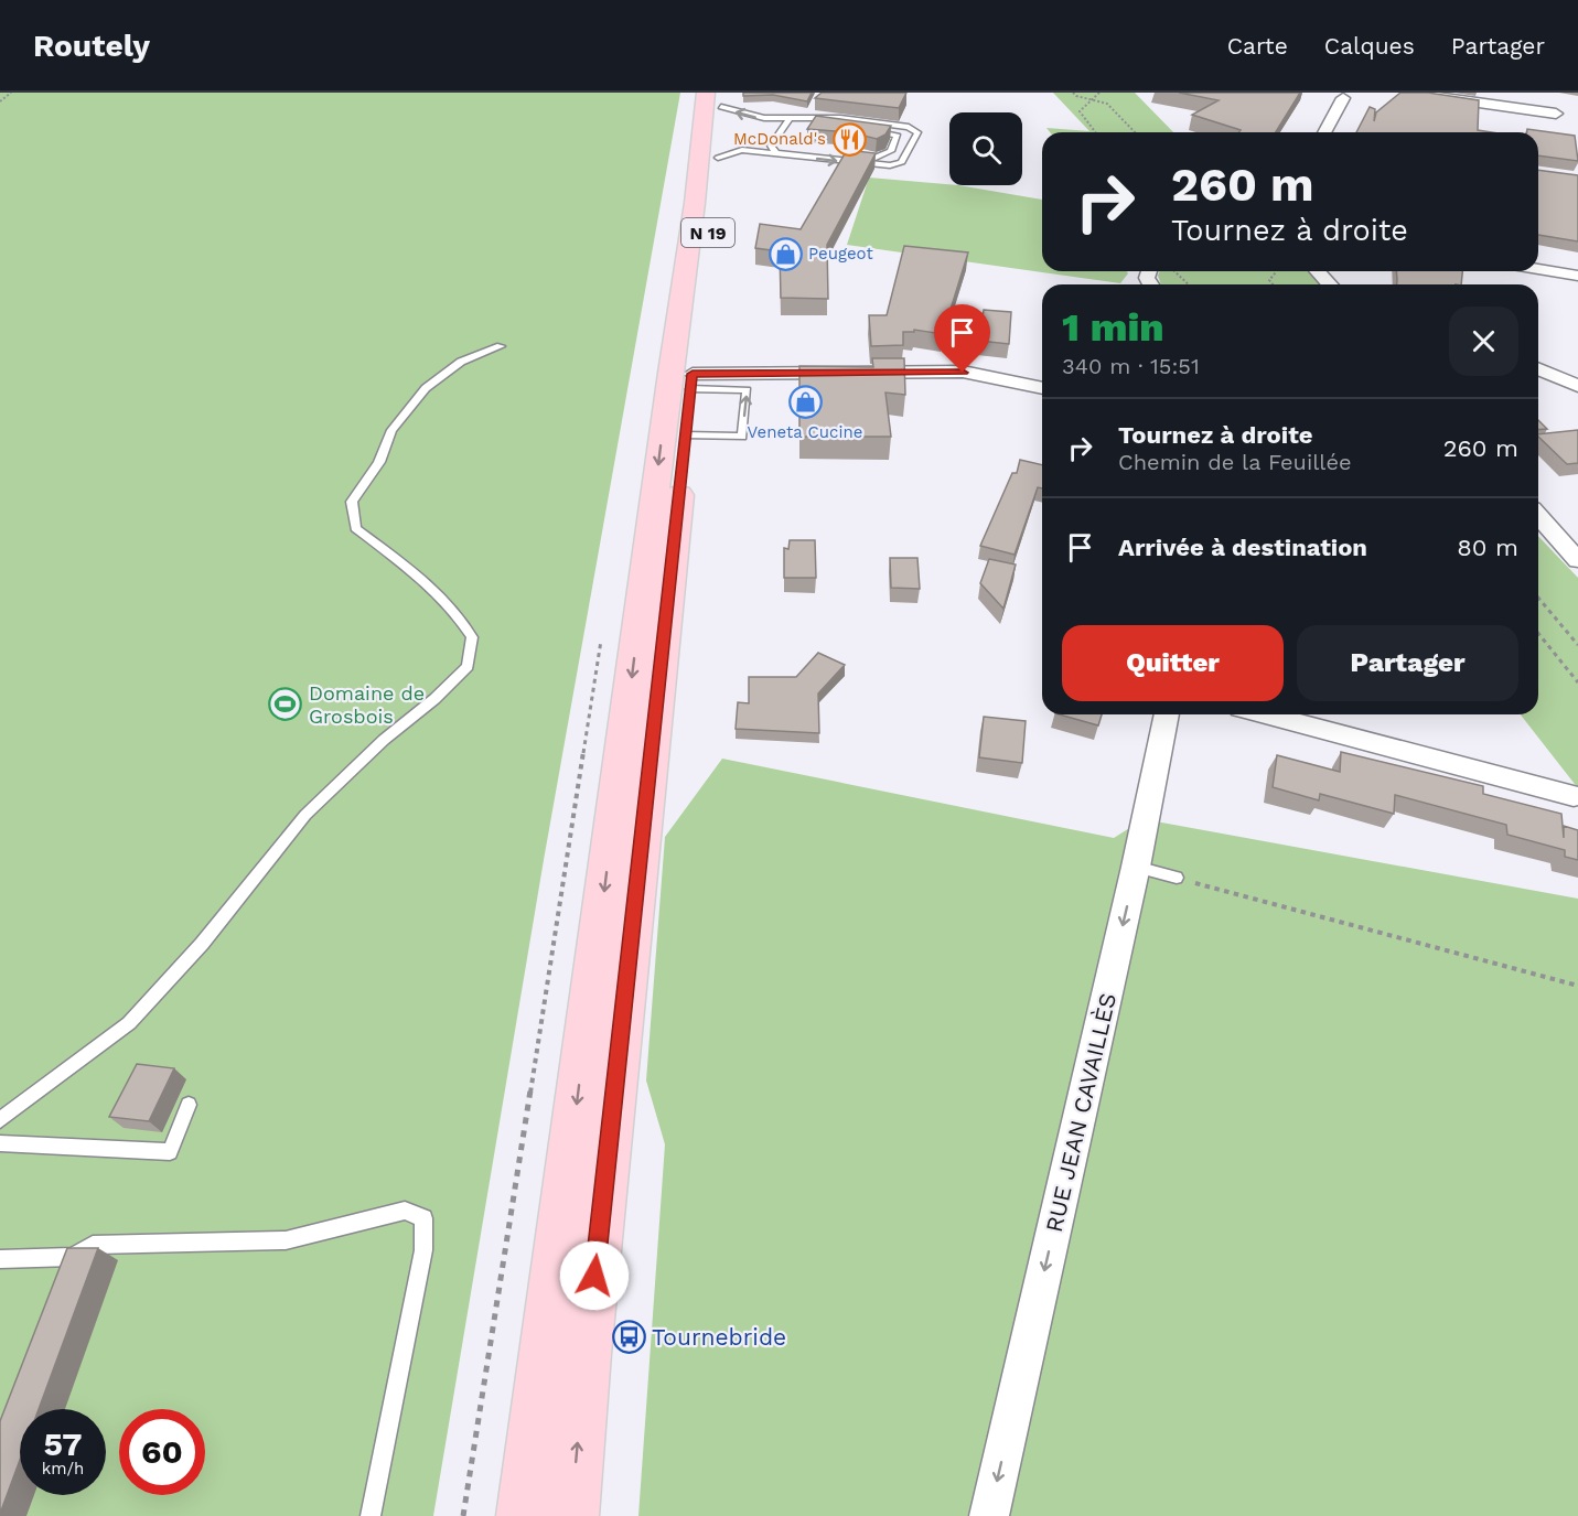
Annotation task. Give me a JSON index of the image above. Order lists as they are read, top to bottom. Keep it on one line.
{"streets":{"main road":["N 19"],"street":["RUE JEAN CAVAILLÈS"]},"one_way":["RUE JEAN CAVAILLÈS"],"places":{"restaurant":["McDonald's"],"shop":["Peugeot","Veneta Cucine"],"sports":["Domaine de Grosbois"],"bus stop":["Tournebride"]},"page":{"header":"Routely","nav":["Carte","Calques","Partager"],"turn":["260 m","Tournez à droite"],"heading":["1 min","340 m · 15:51"],"list":[{"name":"Tournez à droite","note":"Chemin de la Feuillée","value":"260 m"},{"name":"Arrivée à destination","value":"80 m"}],"buttons":["Quitter","Partager"],"speed":"57 km/h","limit":"60"}}
